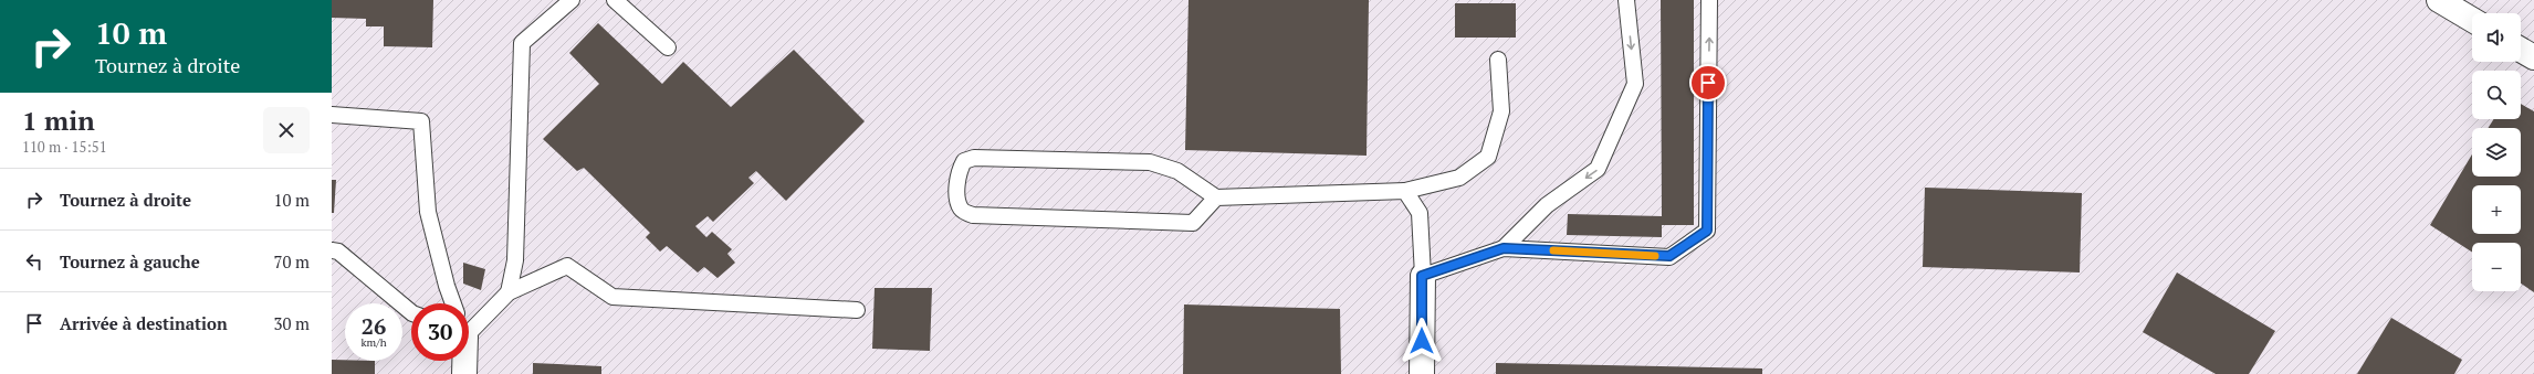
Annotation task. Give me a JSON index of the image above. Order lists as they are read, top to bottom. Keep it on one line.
{"page":{"turn":["10 m","Tournez à droite"],"map_buttons":["+","−"],"heading":["1 min","110 m · 15:51"],"list":[{"name":"Tournez à droite","value":"10 m"},{"name":"Tournez à gauche","value":"70 m"},{"name":"Arrivée à destination","value":"30 m"}],"speed":"26 km/h","limit":"30"}}
